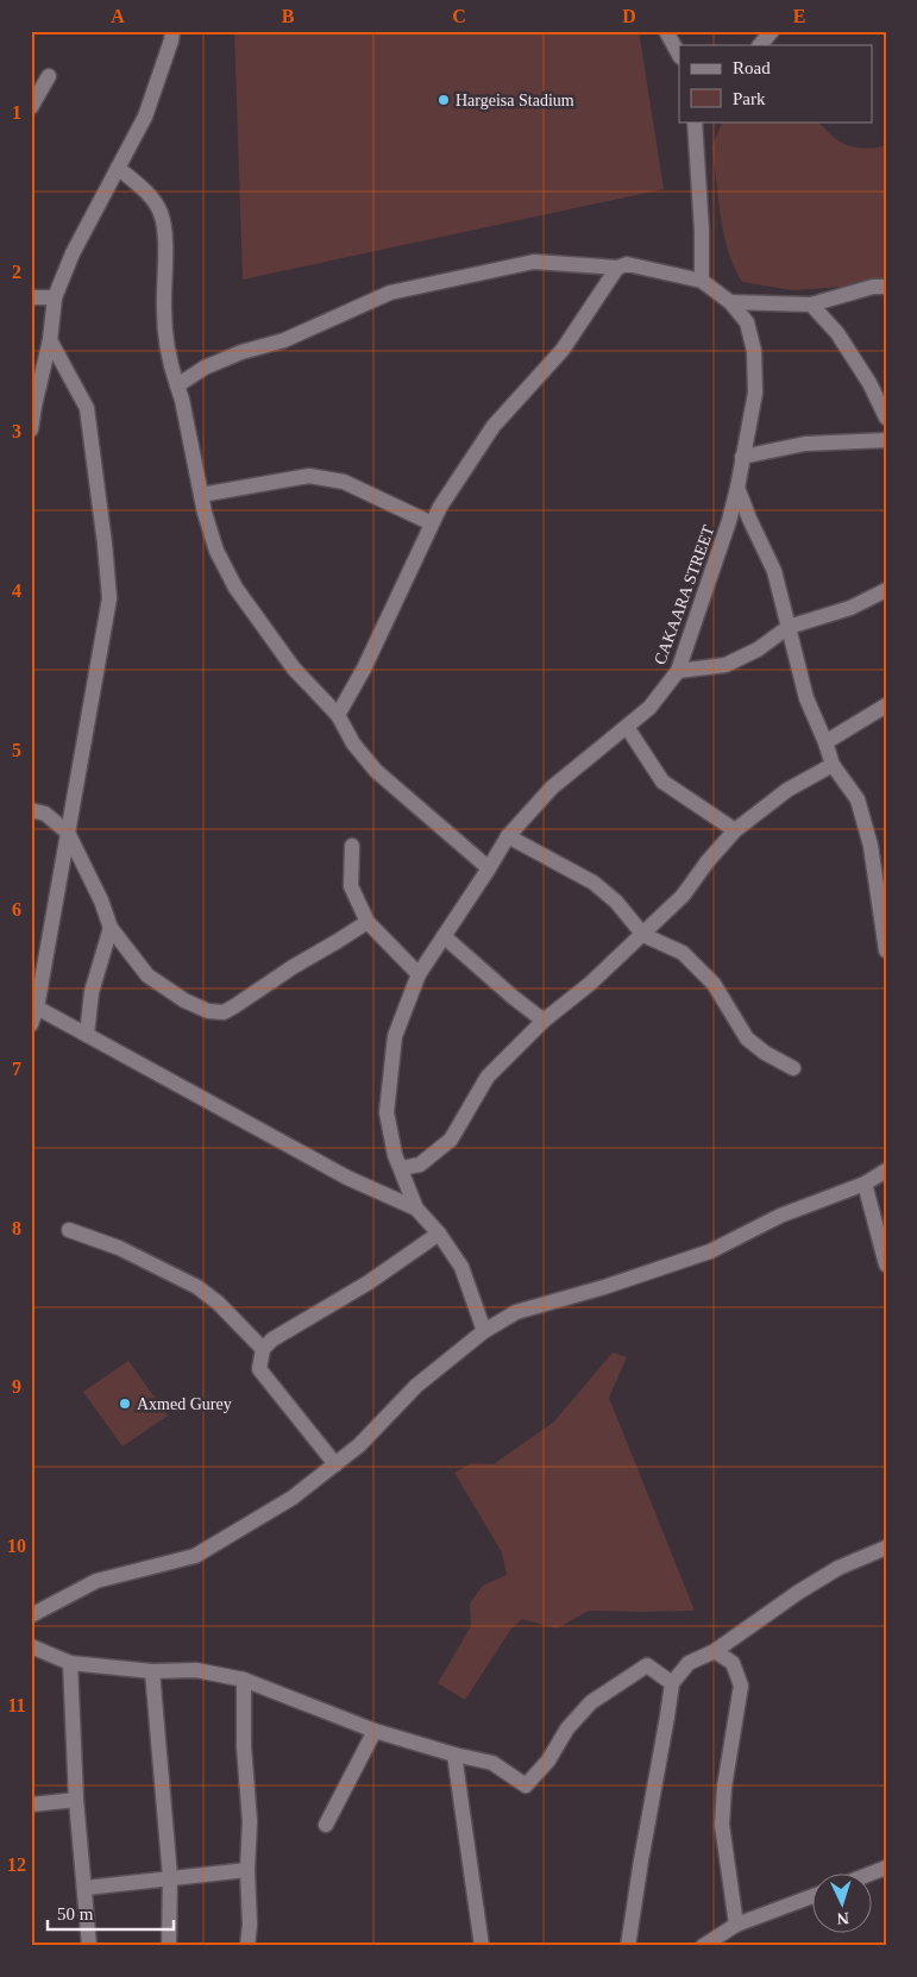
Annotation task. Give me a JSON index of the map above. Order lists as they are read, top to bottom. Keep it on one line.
{"streets":{"street":["CAKAARA STREET"]},"places":["Hargeisa Stadium","Axmed Gurey"],"legend":["Road","Park"],"scale_bar":"50 m","north":"bottom","grid":{"columns":["A","B","C","D","E"],"rows":["1","2","3","4","5","6","7","8","9","10","11","12"]}}
